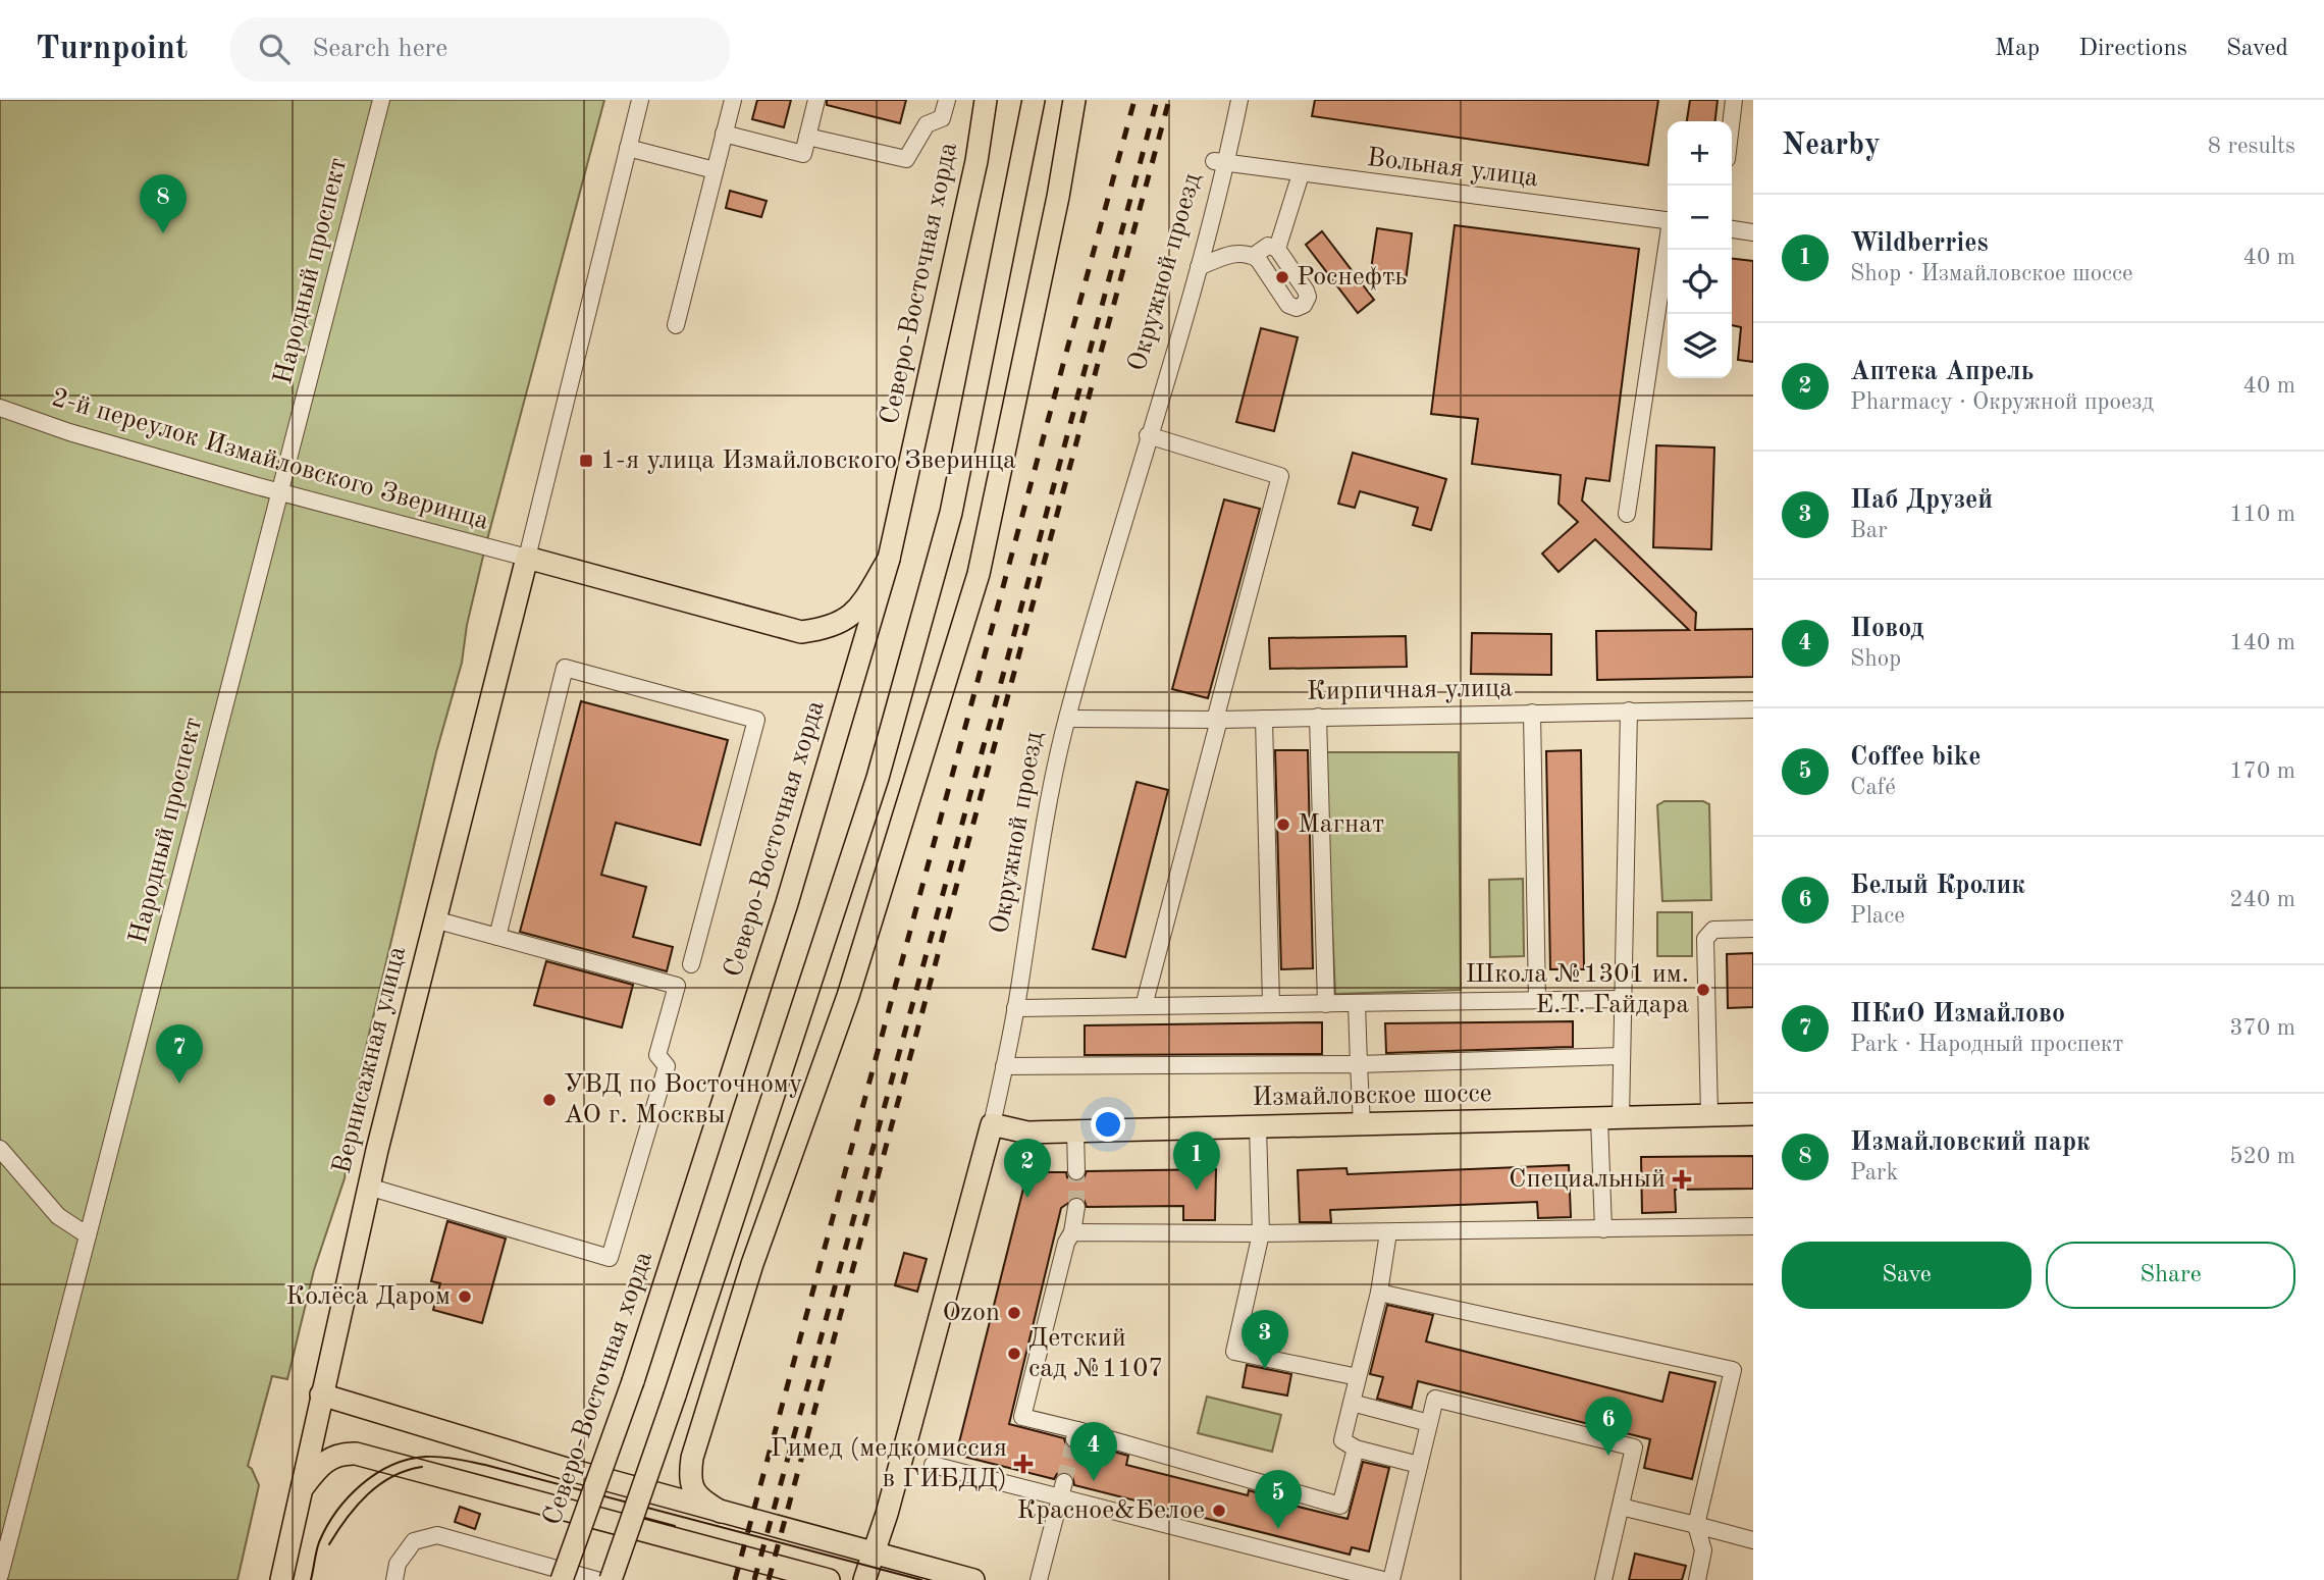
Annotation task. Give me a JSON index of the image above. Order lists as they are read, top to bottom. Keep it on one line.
{"streets":{"main road":["Окружной проезд","Северо-Восточная хорда","Вернисажная улица","Измайловское шоссе"],"street":["Вольная улица","Народный проспект","2-й переулок Измайловского Зверинца","Кирпичная улица"]},"crossings":[["Вольная улица","Окружной проезд"],["Народный проспект","2-й переулок Измайловского Зверинца"],["Окружной проезд","Кирпичная улица"],["Окружной проезд","Измайловское шоссе"],["2-й переулок Измайловского Зверинца","Вернисажная улица"]],"places":{"other":["Роснефть","Магнат","Школа №1301 им. Е.Т. Гайдара","УВД по Восточному АО г. Москвы","Колёса Даром","Ozon","Детский сад №1107","Красное&Белое"],"transit":["1-я улица Измайловского Зверинца"],"health":["Специальный","Гимед (медкомиссия в ГИБДД)"]},"page":{"header":"Turnpoint","search":"Search here","nav":["Map","Directions","Saved"],"heading":["Nearby","8 results"],"map_buttons":["+","−"],"pins":["8","7","1","2","3","6","4","5"],"list":[{"mark":"1","name":"Wildberries","note":"Shop · Измайловское шоссе","value":"40 m"},{"mark":"2","name":"Аптека Апрель","note":"Pharmacy · Окружной проезд","value":"40 m"},{"mark":"3","name":"Паб Друзей","note":"Bar","value":"110 m"},{"mark":"4","name":"Повод","note":"Shop","value":"140 m"},{"mark":"5","name":"Coffee bike","note":"Café","value":"170 m"},{"mark":"6","name":"Белый Кролик","note":"Place","value":"240 m"},{"mark":"7","name":"ПКиО Измайлово","note":"Park · Народный проспект","value":"370 m"},{"mark":"8","name":"Измайловский парк","note":"Park","value":"520 m"}],"buttons":["Save","Share"]}}
